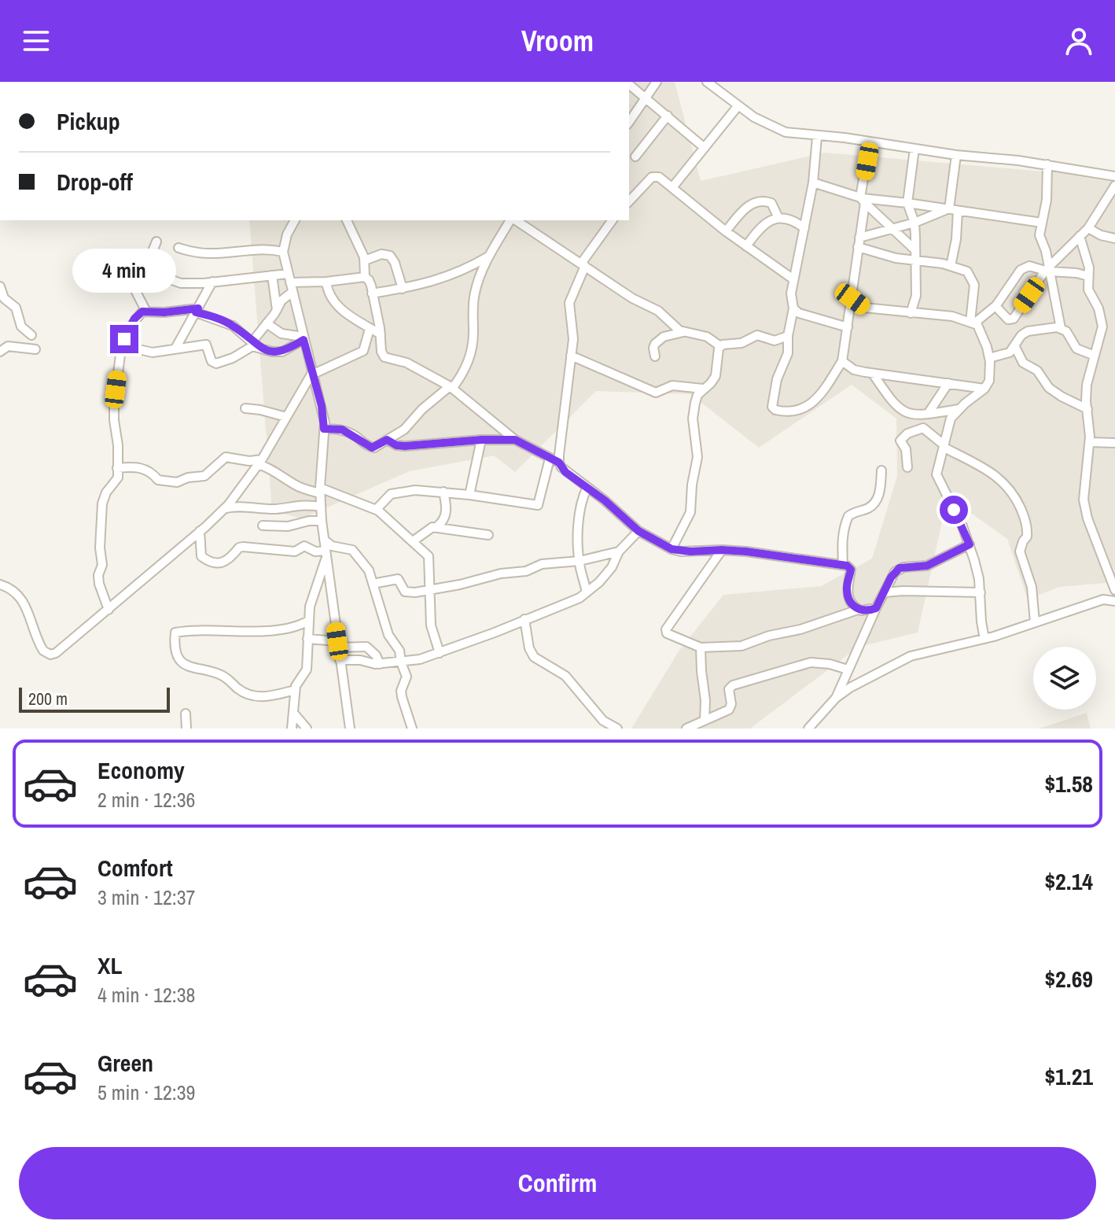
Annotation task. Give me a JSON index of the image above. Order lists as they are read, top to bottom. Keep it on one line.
{"scale_bar":"200 m","page":{"header":"Vroom","banner":["Pickup","Drop-off"],"bubble":"4 min","scale":"200 m","list":[{"name":"Economy","note":"2 min · 12:36","value":"$1.58"},{"name":"Comfort","note":"3 min · 12:37","value":"$2.14"},{"name":"XL","note":"4 min · 12:38","value":"$2.69"},{"name":"Green","note":"5 min · 12:39","value":"$1.21"}],"buttons":"Confirm"}}
